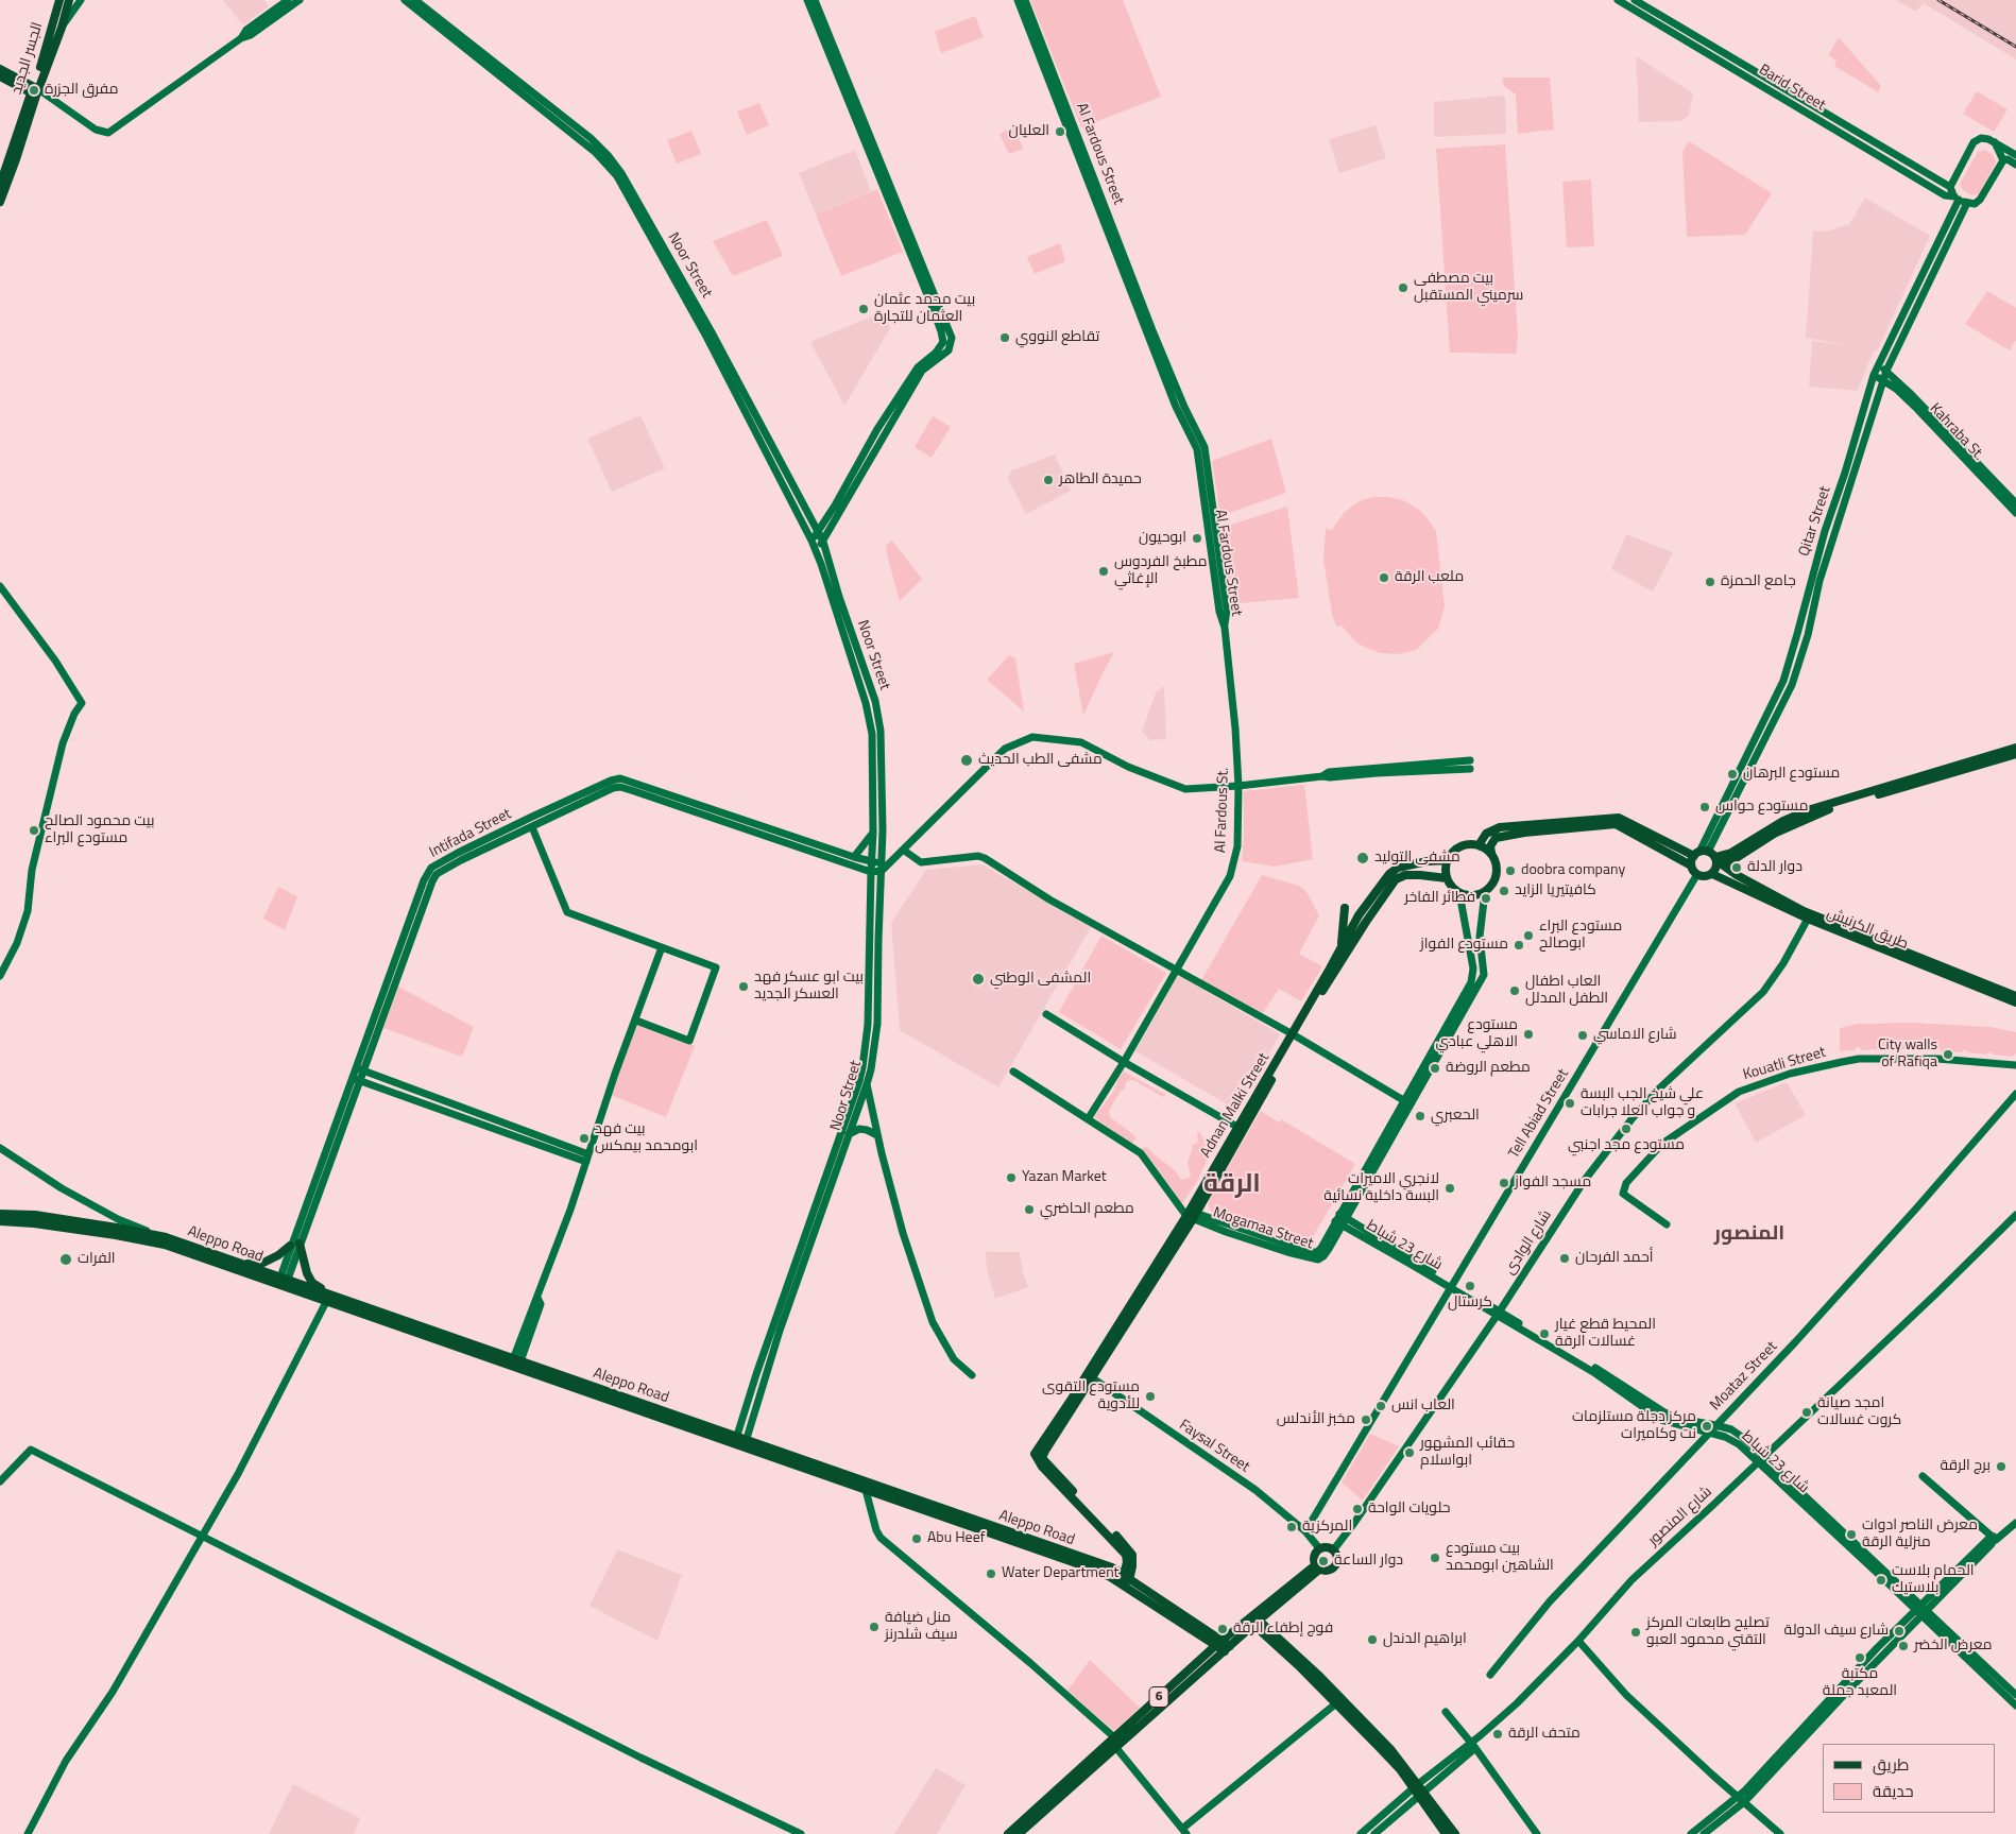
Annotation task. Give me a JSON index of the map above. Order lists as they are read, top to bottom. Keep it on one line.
{"streets":{"main road":["الجسر الجديد","Barid Street","Al Fardous Street","Noor Street","Kahraba St.","Qitar Street","Al Fardous St.","Intifada Street","طريق الكرنيش","Kouatli Street","Adnan Malki Street","Tell Abiad Street","Mogamaa Street","شارع الوادى","Aleppo Road","شارع 23 شباط","Moataz Street","Faysal Street","شارع المنصور","6"]},"crossings":[["Barid Street","Qitar Street"],["Al Fardous Street","Al Fardous St."],["Noor Street","Intifada Street"],["Noor Street","Aleppo Road"],["Kahraba St.","Qitar Street"],["Qitar Street","طريق الكرنيش"],["Al Fardous St.","Mogamaa Street"],["Intifada Street","Aleppo Road"],["طريق الكرنيش","شارع الوادى"],["Adnan Malki Street","Mogamaa Street"],["Adnan Malki Street","Aleppo Road"],["Adnan Malki Street","Faysal Street"],["Tell Abiad Street","شارع 23 شباط"],["Tell Abiad Street","Faysal Street"],["Mogamaa Street","شارع 23 شباط"],["شارع الوادى","شارع 23 شباط"],["شارع الوادى","Faysal Street"],["شارع الوادى","6"],["Aleppo Road","6"],["شارع 23 شباط","Moataz Street"],["شارع 23 شباط","شارع المنصور"],["Faysal Street","6"]],"districts":["الرقة","المنصور"],"places":["مفرق الجزرة","العليان","بيت مصطفى سرميني المستقبل","بيت محمد عثمان العثمان للتجارة","تقاطع النووي","حميدة الطاهر","ابوحيون","مطبخ الفردوس الإغاثي","ملعب الرقة","جامع الحمزة","مشفى الطب الحديث","مستودع البرهان","مستودع حواس","بيت محمود الصالح مستودع البراء","مشفى التوليد","دوار الدلة","doobra company","كافيتيريا الزايد","فطائر الفاخر","مستودع البراء ابوصالح","مستودع الفواز","المشفى الوطني","بيت ابو عسكر فهد العسكر الجديد","العاب اطفال الطفل المدلل","مستودع الاهلي عبادي","شارع الاماسي","City walls of Rafiqa","مطعم الروضة","علي شيخ الجب البسة و جواب العلا جرابات","الحعبري","مستودع مجد اجنبي","بيت فهد ابومحمد بيمكس","Yazan Market","مسجد الفواز","لانجري الاميرات البسة داخلية نسائية","مطعم الحاضري","أحمد الفرحان","الفرات","كرستال","المحيط قطع غيار غسالات الرقة","مستودع التقوى للأدوية","العاب انس","امجد صيانة كروت غسالات","مخبز الأندلس","مركز دجلة مستلزمات نت وكاميرات","حقائب المشهور ابواسلام","برج الرقة","حلويات الواحة","المركزية","معرض الناصر ادوات منزلية الرقة","Abu Heef","بيت مستودع الشاهين ابومحمد","دوار الساعة","Water Department","الحمام بلاست بلاستيك","منل ضيافة سيف شلدرنز","فوج إطفاء الرقة","شارع سيف الدولة","تصليح طابعات المركز التقني محمود العبو","ابراهيم الدندل","معرض الخضر","مكتبة المعبد جملة","متحف الرقة"],"legend":["طريق","حديقة"]}
